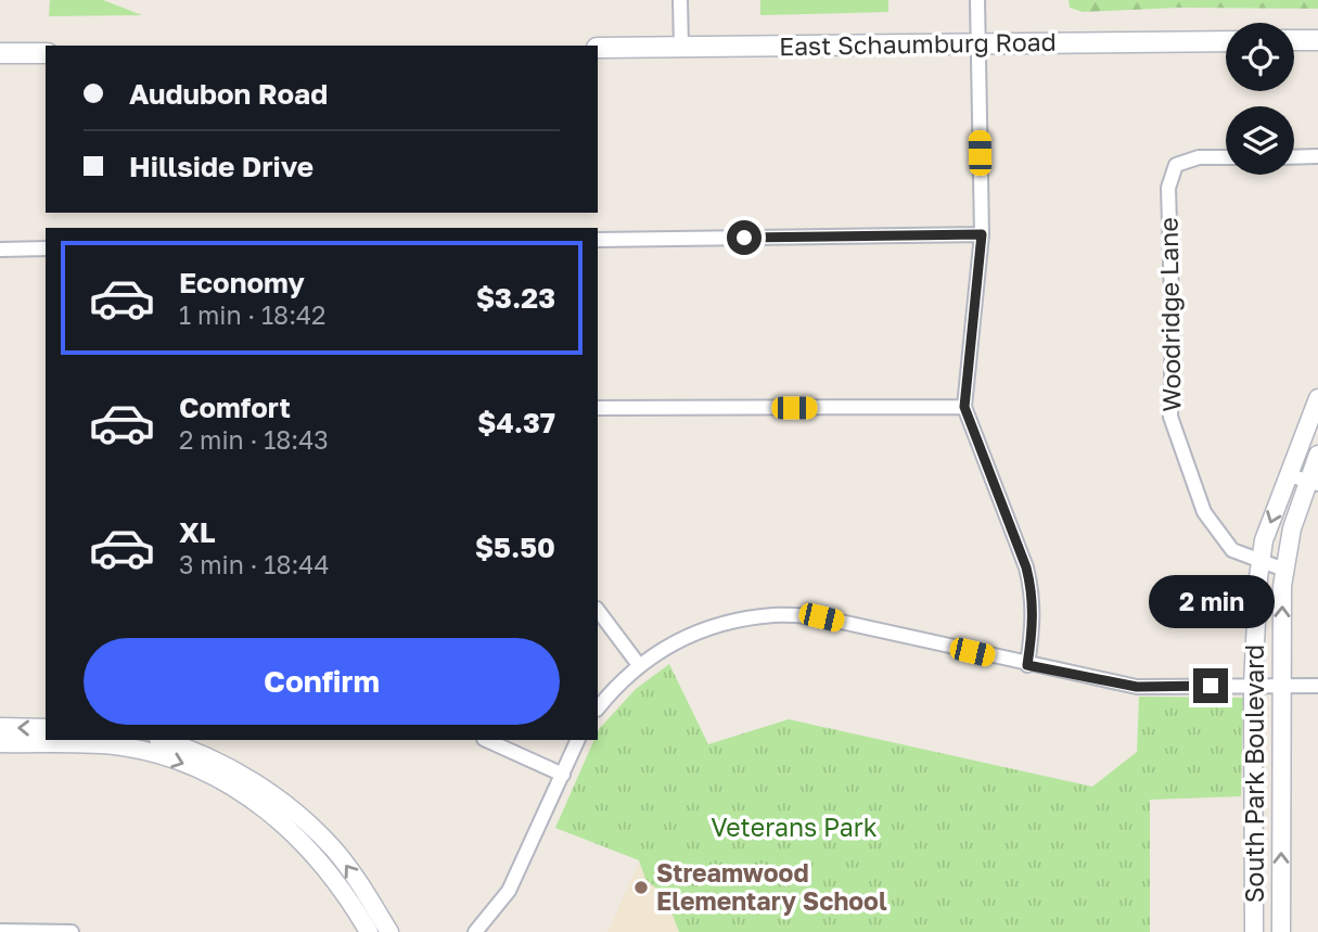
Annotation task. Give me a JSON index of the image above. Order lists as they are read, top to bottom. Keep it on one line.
{"streets":{"main road":["East Schaumburg Road"],"street":["Woodridge Lane","South Park Boulevard"]},"crossings":[["Woodridge Lane","South Park Boulevard"]],"parks":["Veterans Park"],"places":["Streamwood Elementary School"],"page":{"banner":["Audubon Road","Hillside Drive"],"list":[{"name":"Economy","note":"1 min · 18:42","value":"$3.23"},{"name":"Comfort","note":"2 min · 18:43","value":"$4.37"},{"name":"XL","note":"3 min · 18:44","value":"$5.50"}],"bubble":"2 min","buttons":"Confirm"}}
